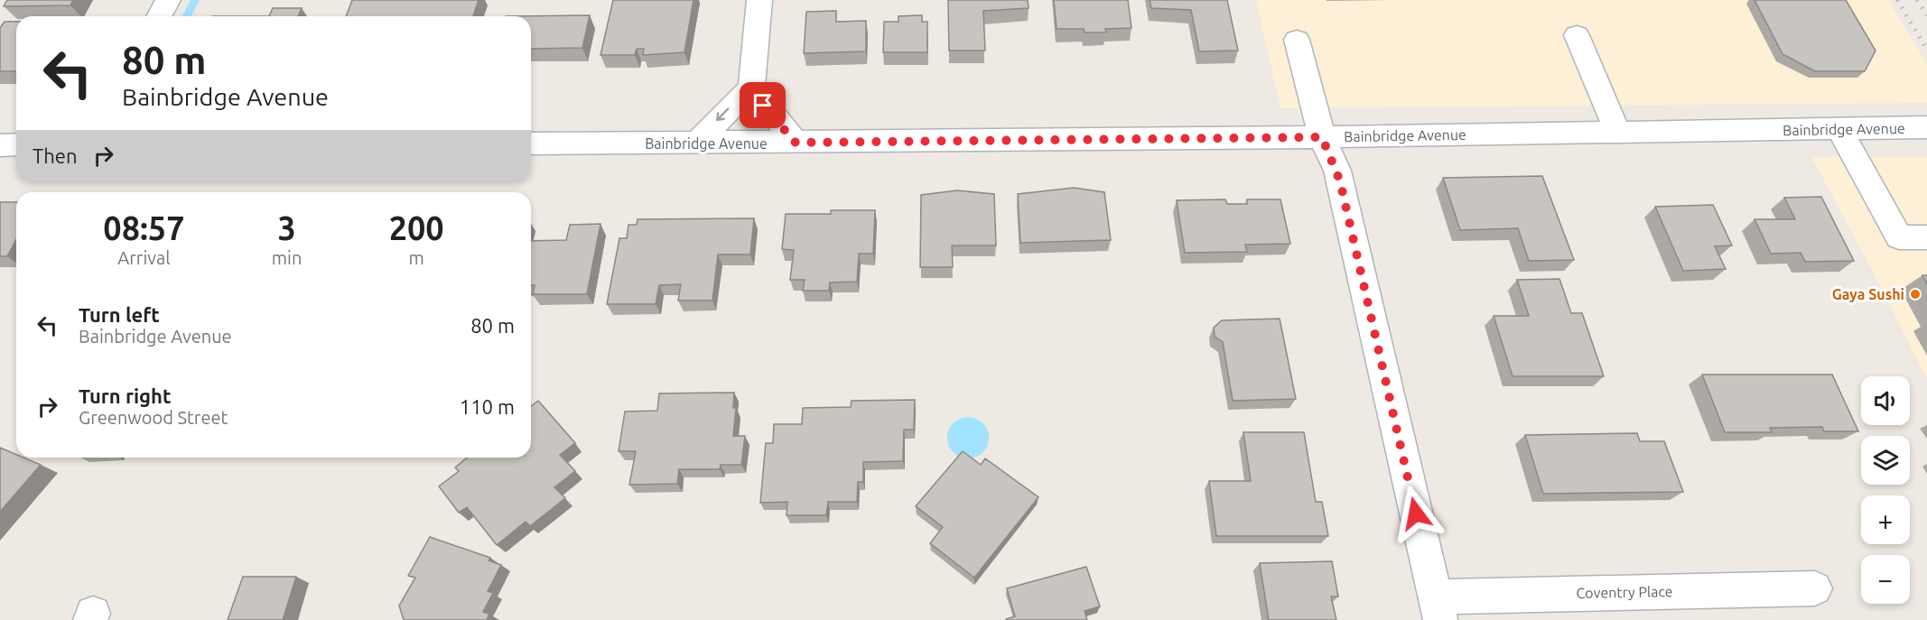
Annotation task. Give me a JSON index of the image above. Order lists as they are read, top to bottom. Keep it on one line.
{"streets":{"street":["Bainbridge Avenue","Coventry Place"]},"places":["Gaya Sushi"],"page":{"turn":["80 m","Bainbridge Avenue"],"then":"Then","eta":["08:57","Arrival","3","min","200","m"],"list":[{"name":"Turn left","note":"Bainbridge Avenue","value":"80 m"},{"name":"Turn right","note":"Greenwood Street","value":"110 m"}],"map_buttons":["+","−"]}}
